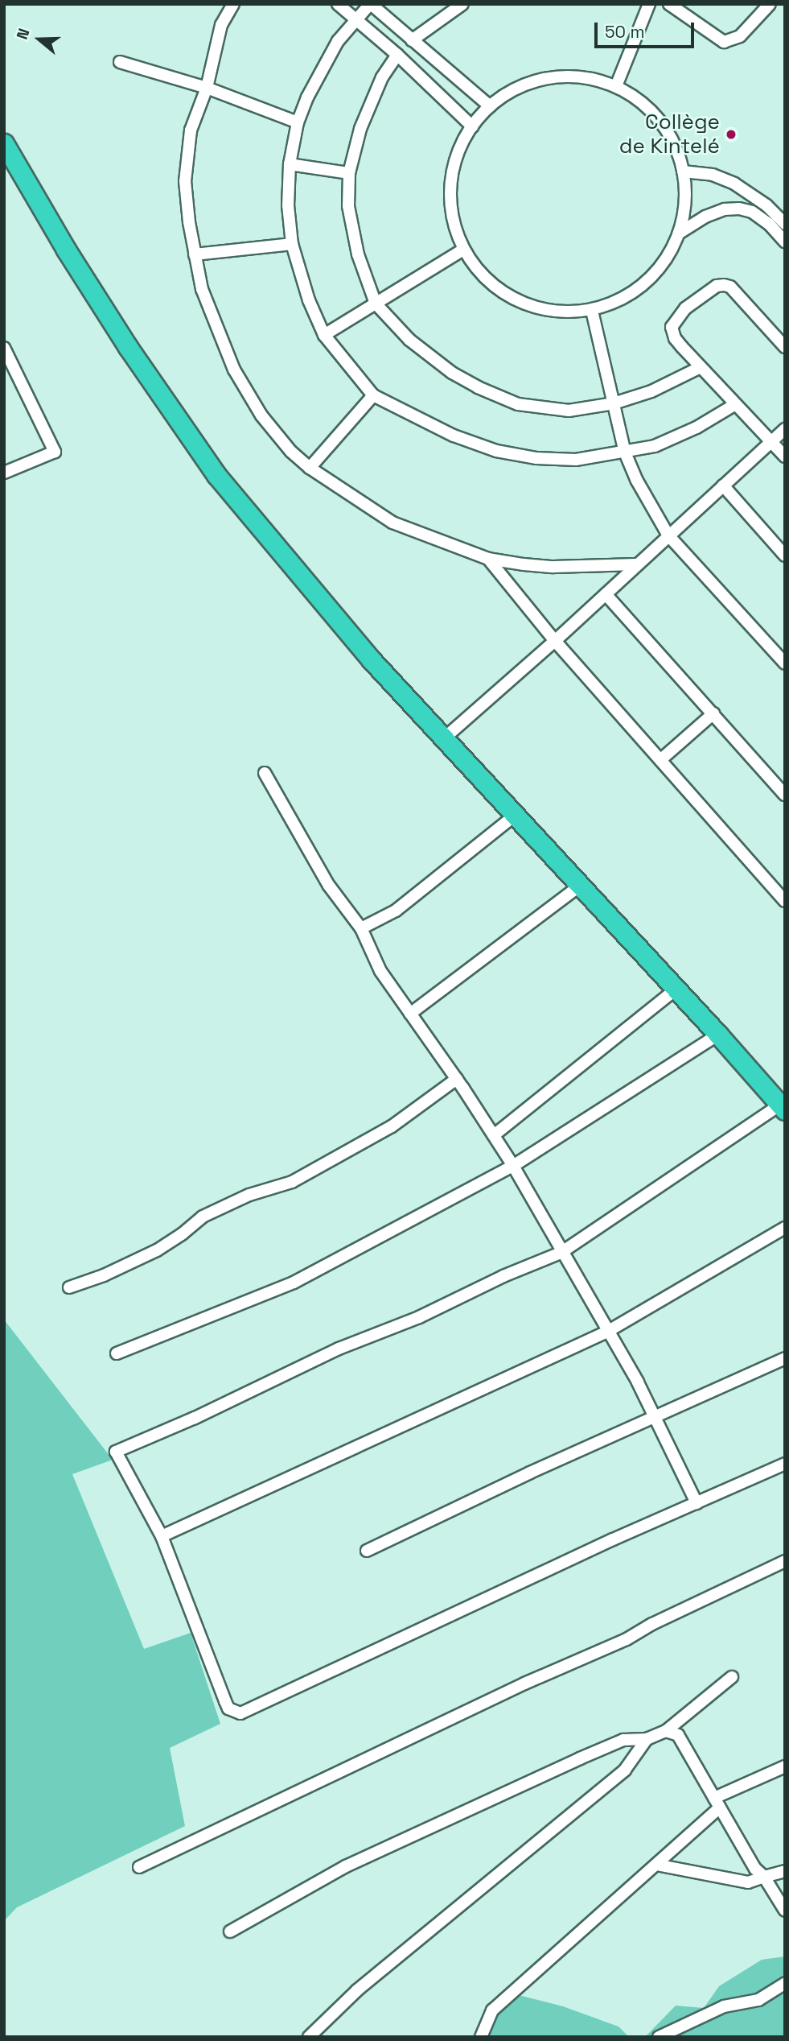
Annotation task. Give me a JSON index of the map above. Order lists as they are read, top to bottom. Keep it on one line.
{"places":["Collège de Kintelé"],"scale_bar":"50 m","north":"left"}
